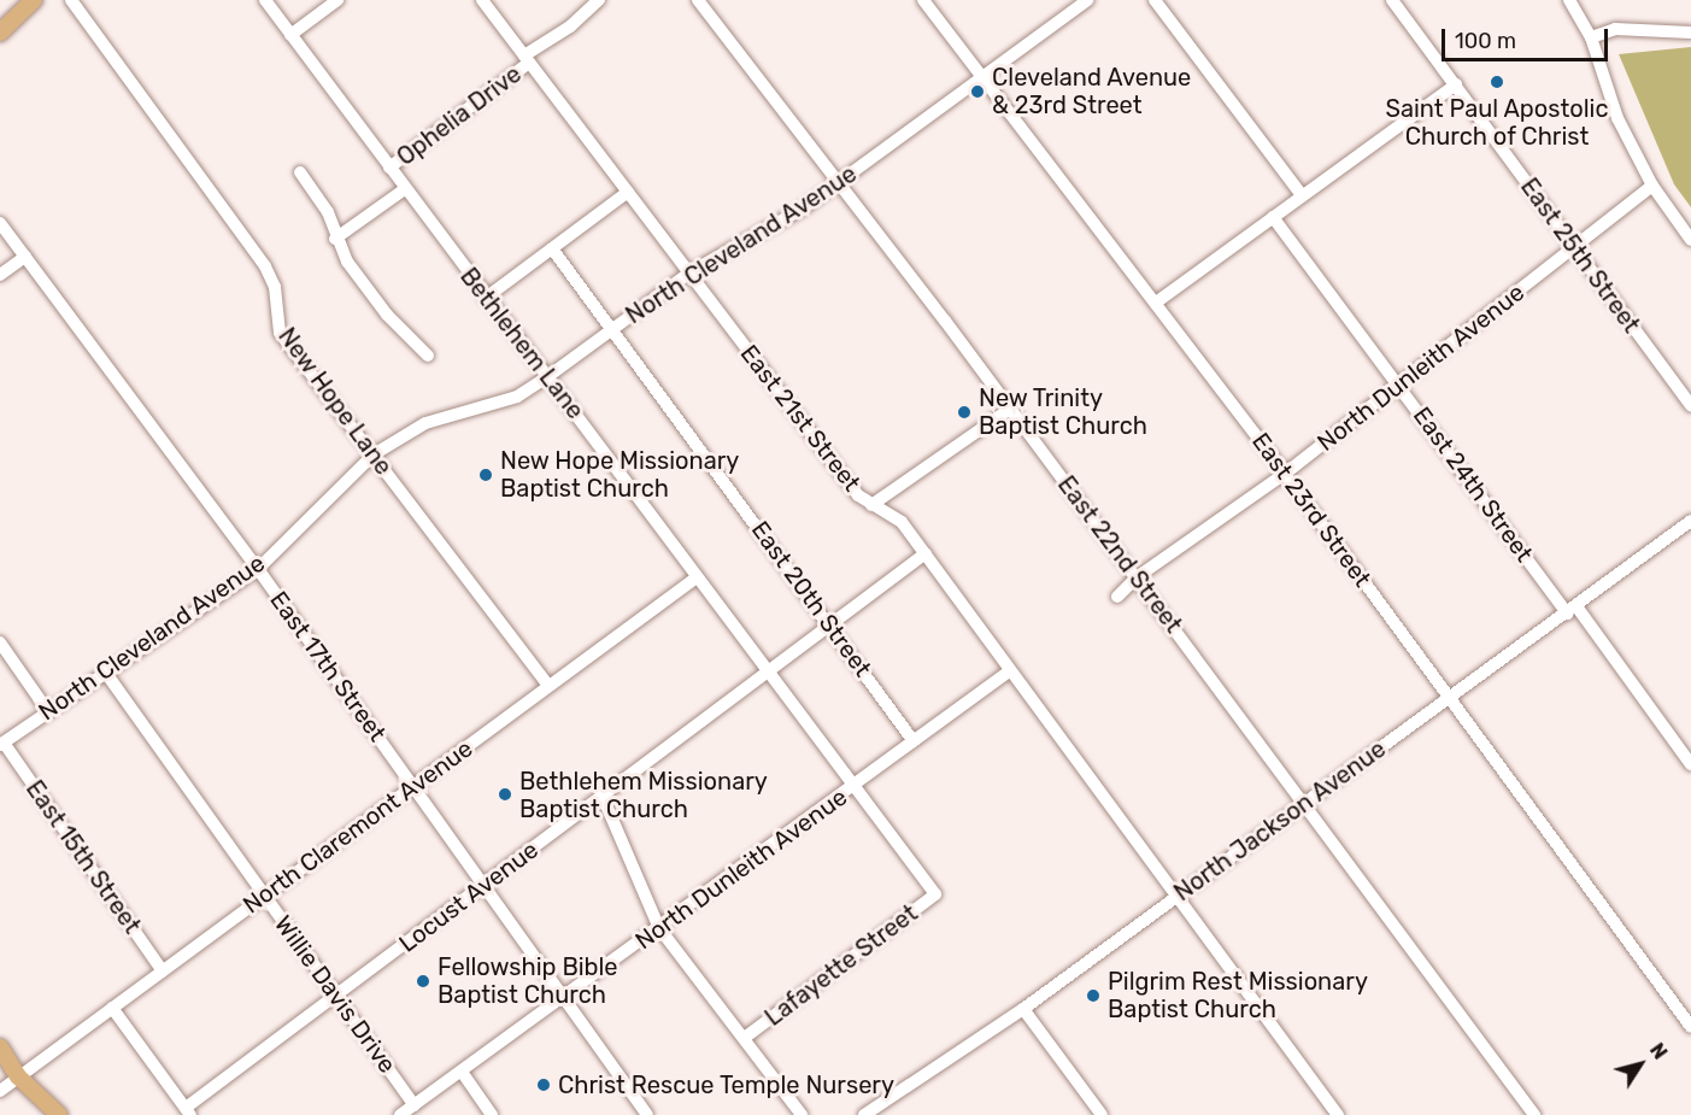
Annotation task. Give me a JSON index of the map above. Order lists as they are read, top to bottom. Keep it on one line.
{"streets":{"street":["Ophelia Drive","North Cleveland Avenue","East 25th Street","Bethlehem Lane","North Dunleith Avenue","New Hope Lane","East 21st Street","East 24th Street","East 23rd Street","East 22nd Street","East 20th Street","East 17th Street","North Jackson Avenue","North Claremont Avenue","East 15th Street","Locust Avenue","Lafayette Street","Willie Davis Drive"]},"crossings":[["Ophelia Drive","Bethlehem Lane"],["Ophelia Drive","East 21st Street"],["North Cleveland Avenue","Bethlehem Lane"],["North Cleveland Avenue","New Hope Lane"],["North Cleveland Avenue","East 21st Street"],["North Cleveland Avenue","East 23rd Street"],["North Cleveland Avenue","East 22nd Street"],["North Cleveland Avenue","East 20th Street"],["North Cleveland Avenue","East 17th Street"],["North Cleveland Avenue","East 15th Street"],["North Cleveland Avenue","Willie Davis Drive"],["East 25th Street","North Dunleith Avenue"],["Bethlehem Lane","North Dunleith Avenue"],["Bethlehem Lane","North Claremont Avenue"],["Bethlehem Lane","Locust Avenue"],["Bethlehem Lane","Lafayette Street"],["North Dunleith Avenue","East 21st Street"],["North Dunleith Avenue","East 24th Street"],["North Dunleith Avenue","East 23rd Street"],["North Dunleith Avenue","East 22nd Street"],["North Dunleith Avenue","East 20th Street"],["North Dunleith Avenue","East 17th Street"],["North Dunleith Avenue","Willie Davis Drive"],["New Hope Lane","North Claremont Avenue"],["East 21st Street","North Jackson Avenue"],["East 21st Street","Locust Avenue"],["East 24th Street","North Jackson Avenue"],["East 23rd Street","North Jackson Avenue"],["East 22nd Street","North Jackson Avenue"],["East 20th Street","Locust Avenue"],["East 17th Street","North Claremont Avenue"],["East 17th Street","Locust Avenue"],["North Claremont Avenue","East 15th Street"],["North Claremont Avenue","Willie Davis Drive"],["Locust Avenue","Willie Davis Drive"]],"places":["Saint Paul Apostolic Church of Christ","Cleveland Avenue & 23rd Street","New Trinity Baptist Church","New Hope Missionary Baptist Church","Bethlehem Missionary Baptist Church","Fellowship Bible Baptist Church","Pilgrim Rest Missionary Baptist Church","Christ Rescue Temple Nursery"],"scale_bar":"100 m","north":"top right"}
